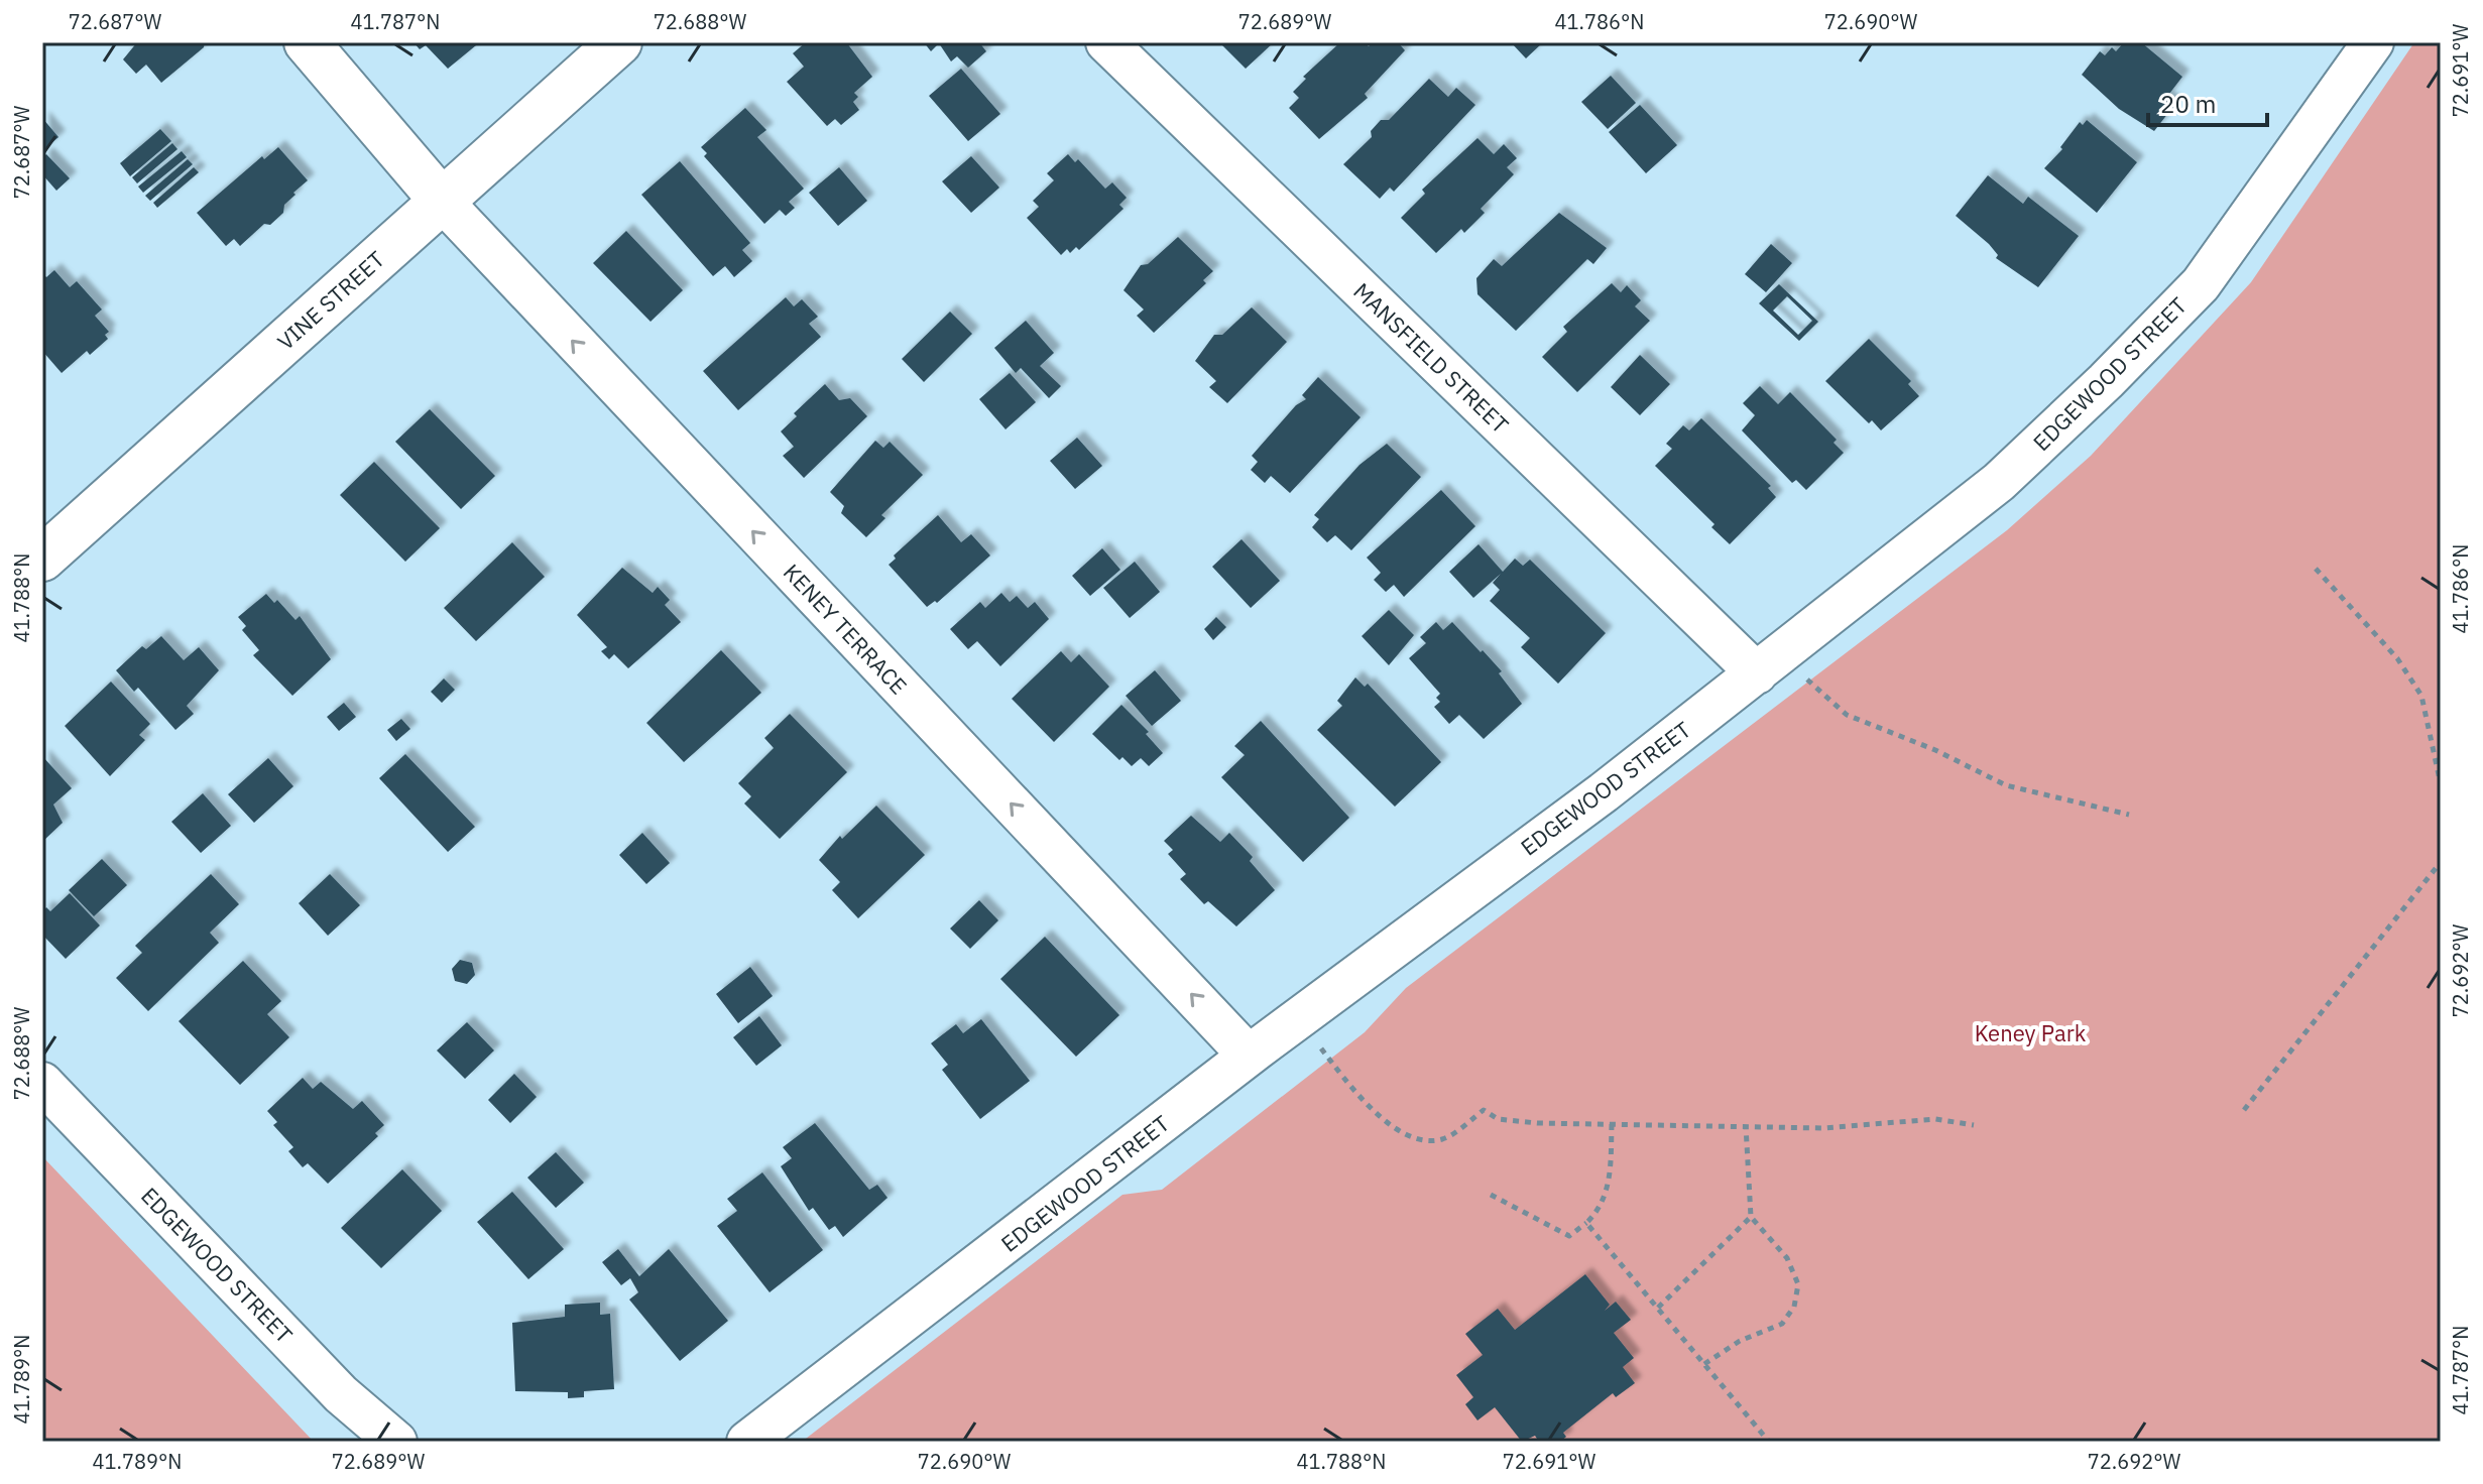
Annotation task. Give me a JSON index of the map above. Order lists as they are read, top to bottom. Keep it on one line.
{"streets":{"street":["VINE STREET","MANSFIELD STREET","EDGEWOOD STREET","KENEY TERRACE"]},"crossings":[["VINE STREET","KENEY TERRACE"],["MANSFIELD STREET","EDGEWOOD STREET"],["EDGEWOOD STREET","KENEY TERRACE"]],"one_way":["KENEY TERRACE"],"parks":["Keney Park"],"scale_bar":"20 m","coordinates":["72.687°W","41.787°N","72.688°W","72.689°W","41.786°N","72.690°W","72.691°W","41.788°N","72.692°W","41.789°N"]}
